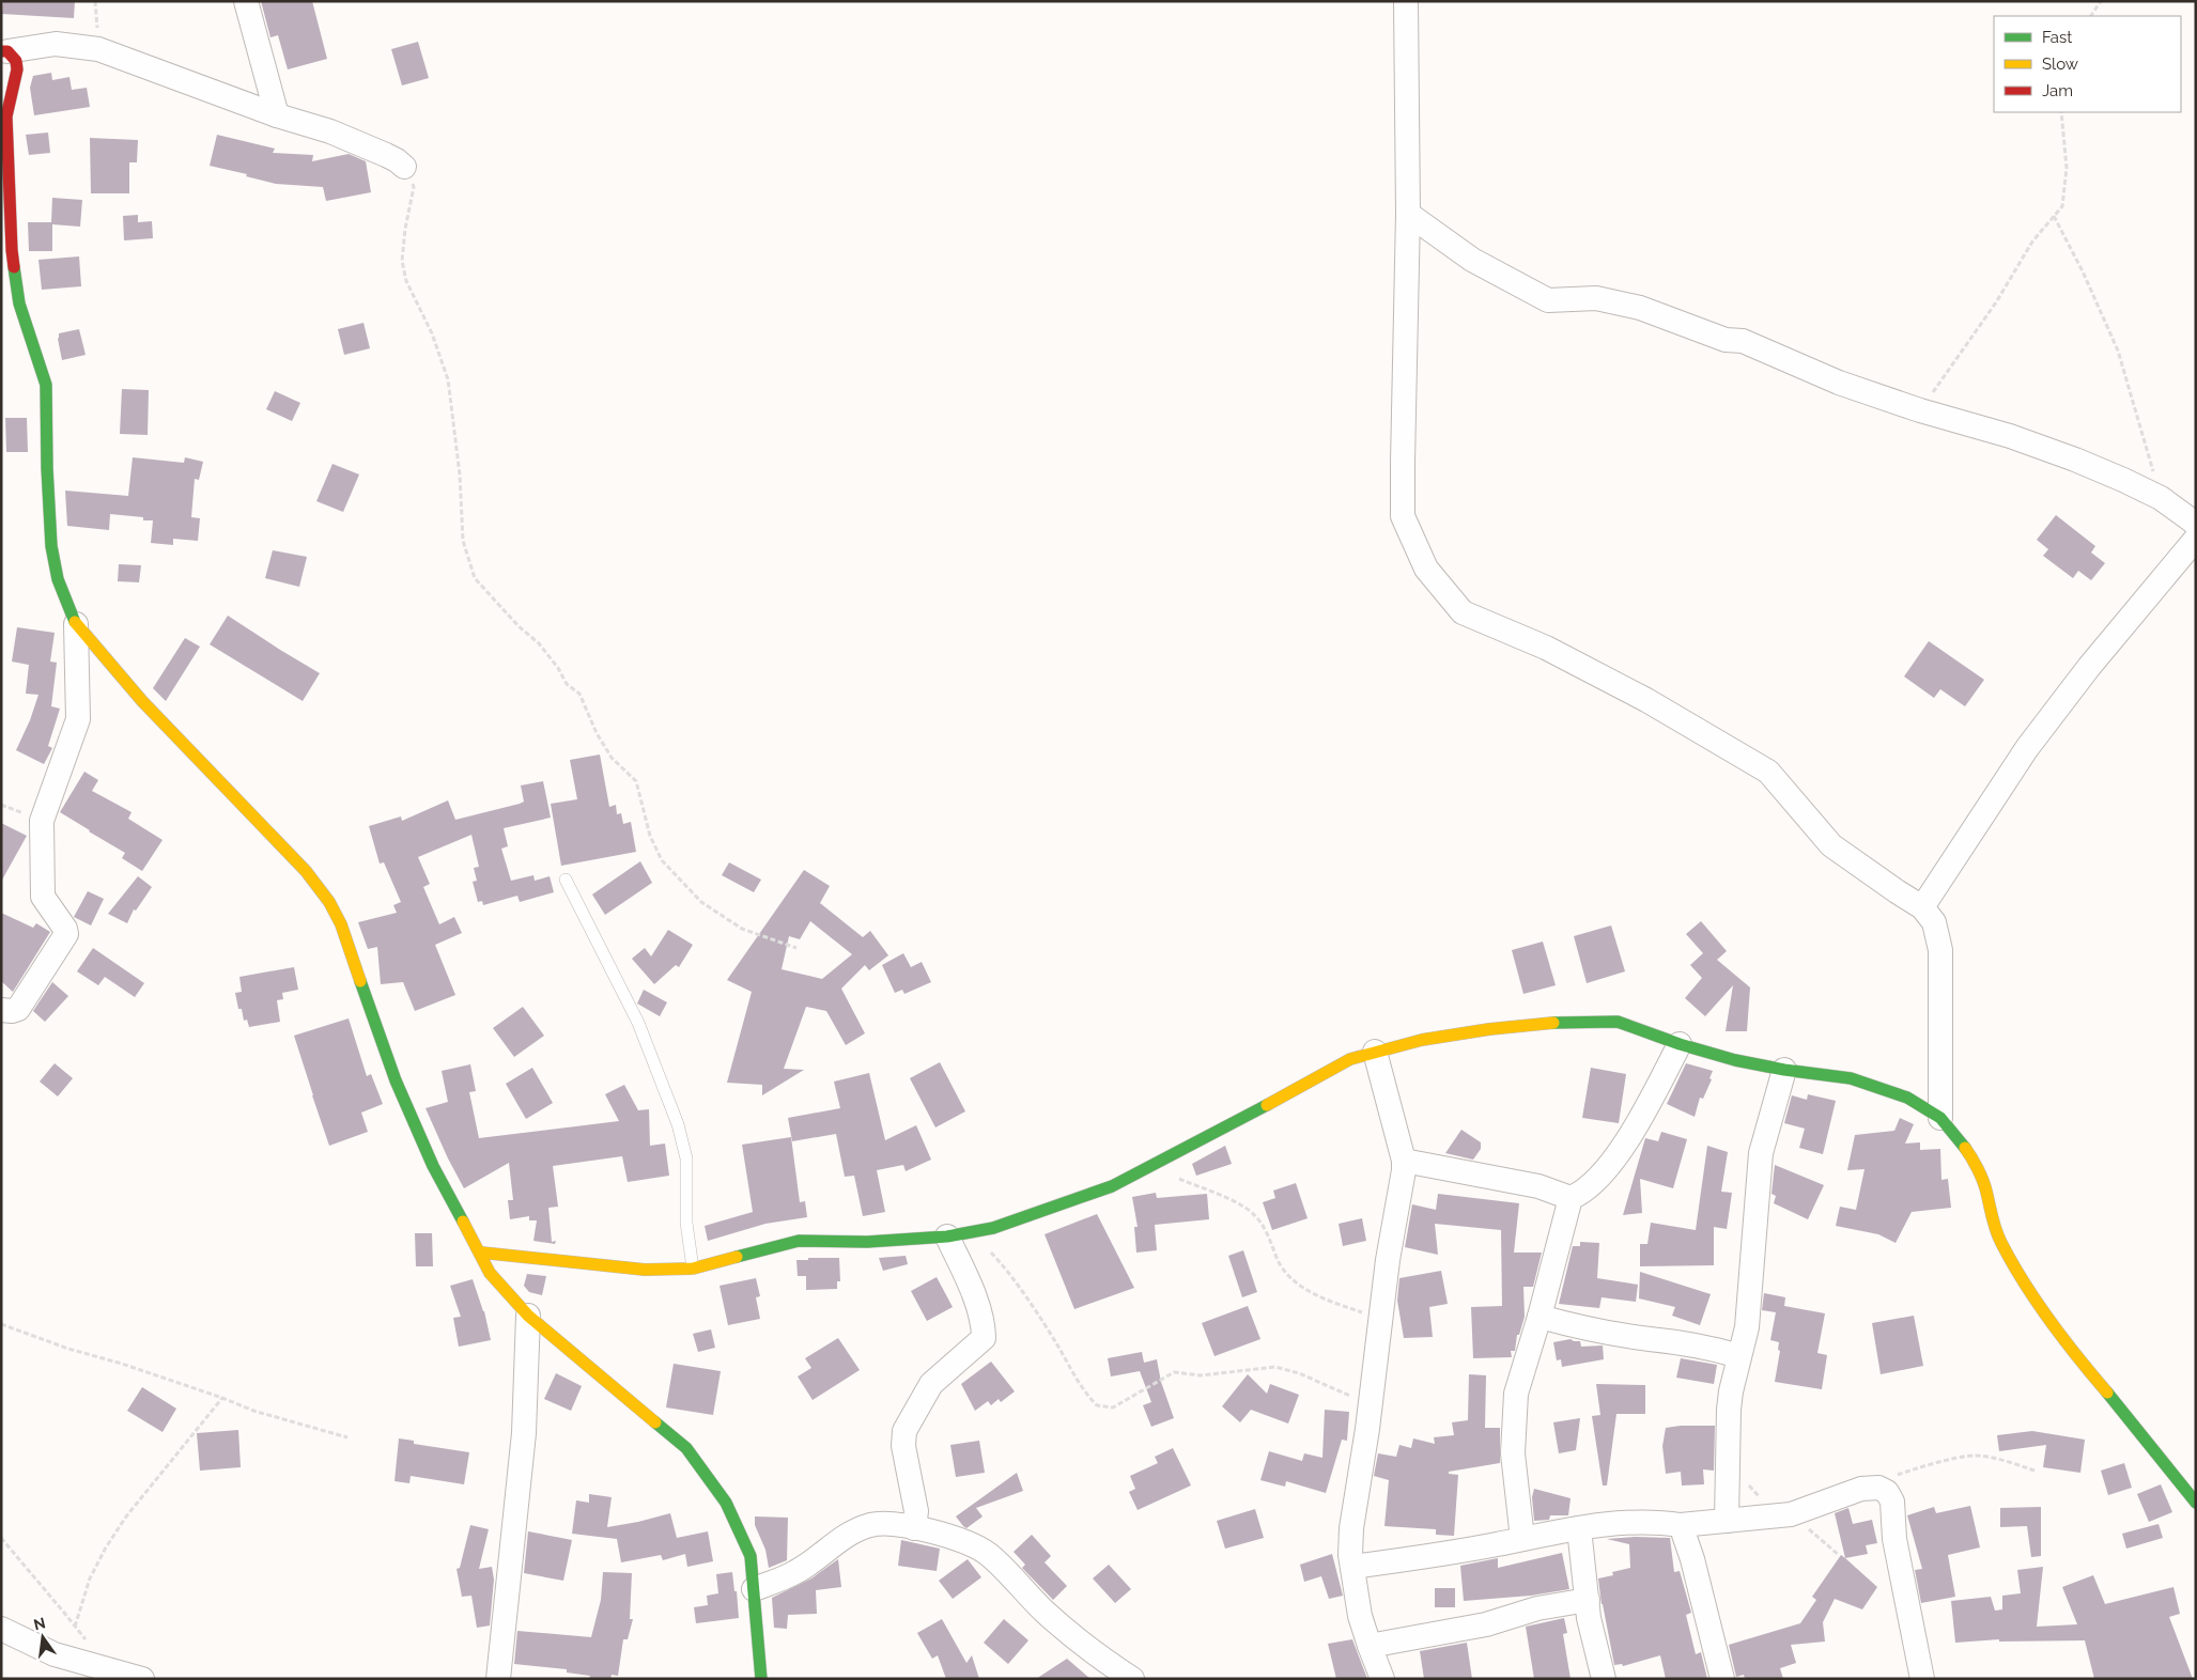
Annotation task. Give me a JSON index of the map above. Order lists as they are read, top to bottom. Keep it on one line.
{"legend":["Fast","Slow","Jam"],"north":"top"}
